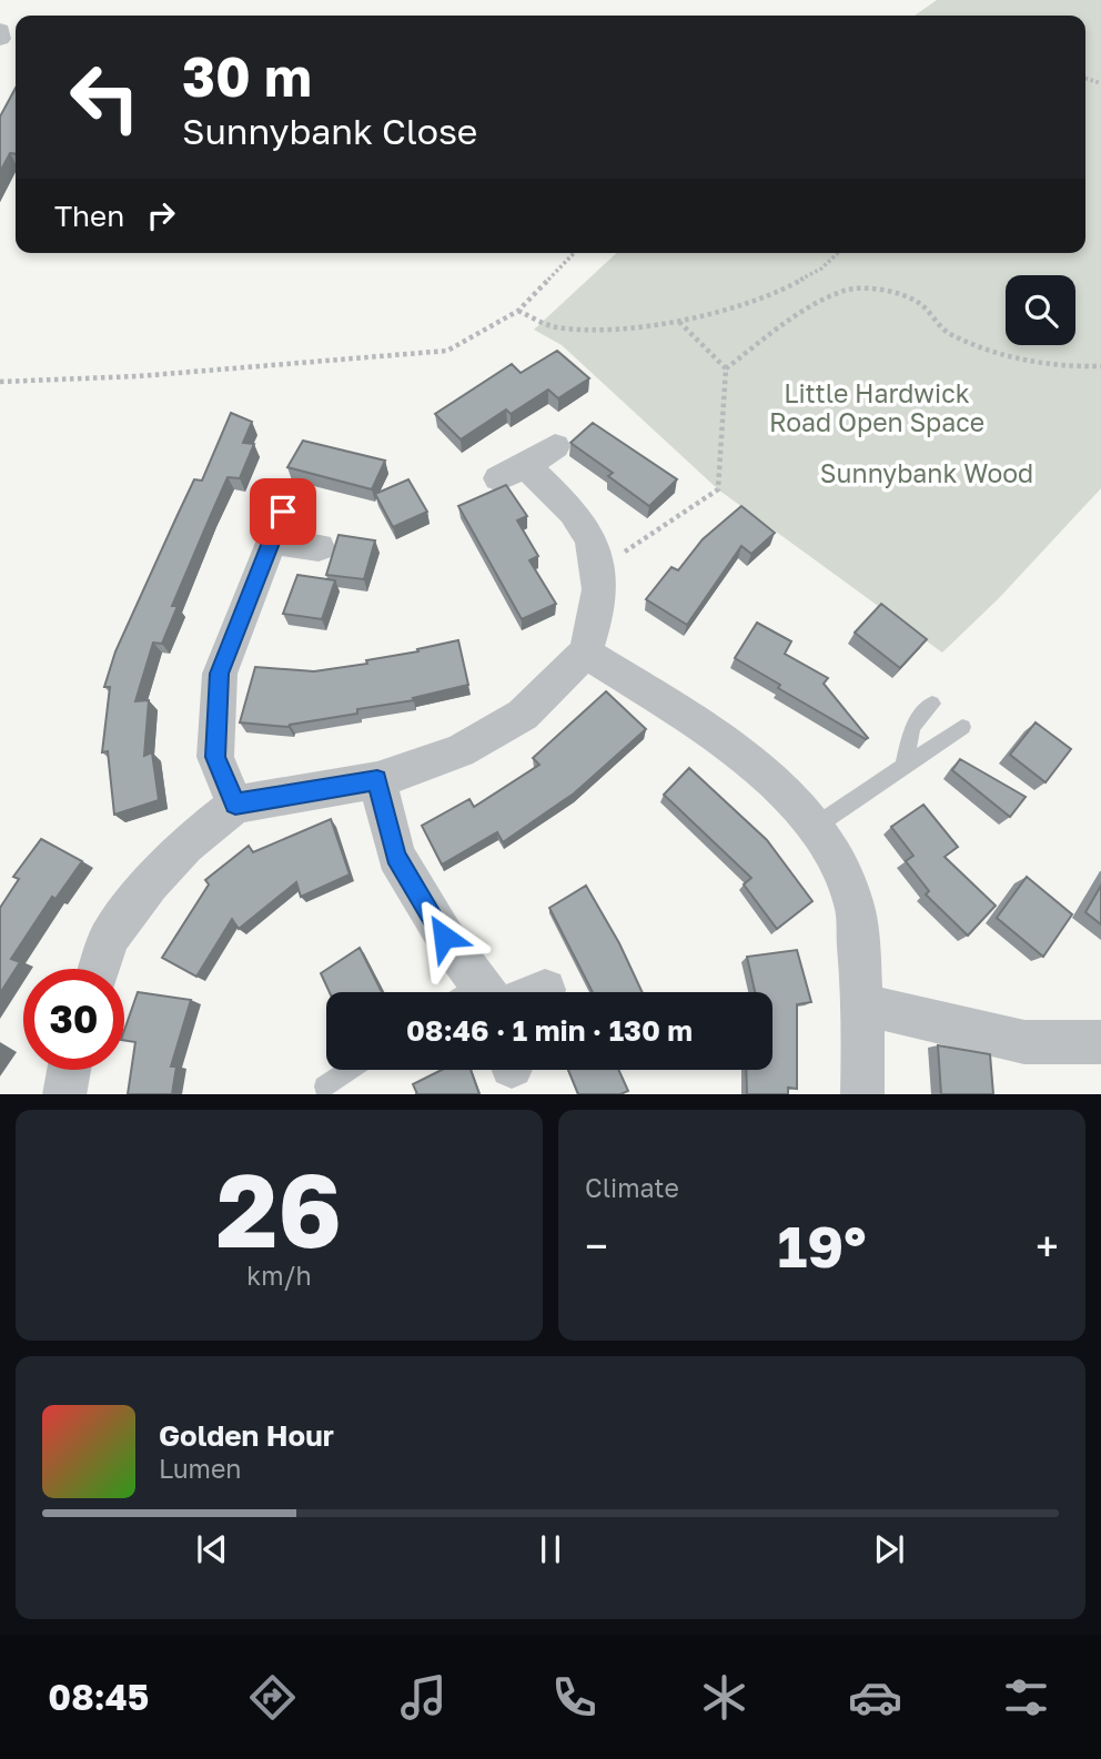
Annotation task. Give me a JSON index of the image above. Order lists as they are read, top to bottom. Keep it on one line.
{"parks":["Little Hardwick Road Open Space","Sunnybank Wood"],"page":{"turn":["30 m","Sunnybank Close"],"then":"Then","limit":"30","trip":"08:46 · 1 min · 130 m","tile":[["26","km/h"],"Climate"],"heat":["−","19°","+"],"song":["Golden Hour","Lumen"],"tabs":"08:45"}}
